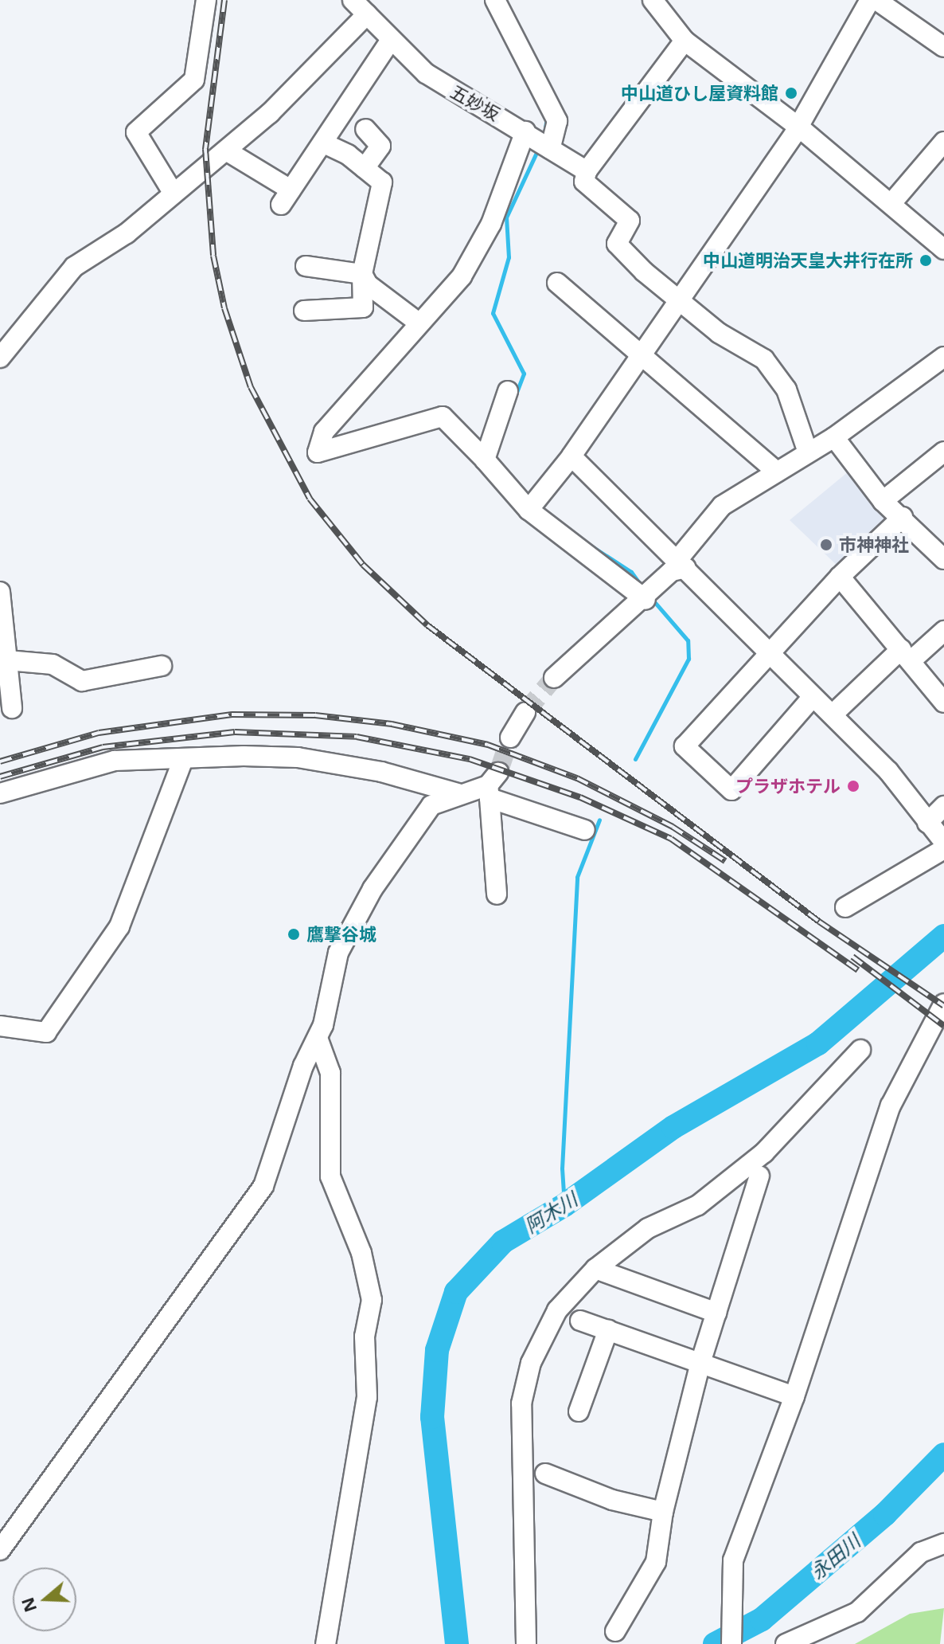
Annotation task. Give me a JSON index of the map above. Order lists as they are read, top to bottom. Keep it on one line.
{"streets":{"street":["五妙坂"]},"water":["阿木川","永田川"],"places":["中山道ひし屋資料館","中山道明治天皇大井行在所","市神神社","プラザホテル","鷹撃谷城"],"north":"left"}
